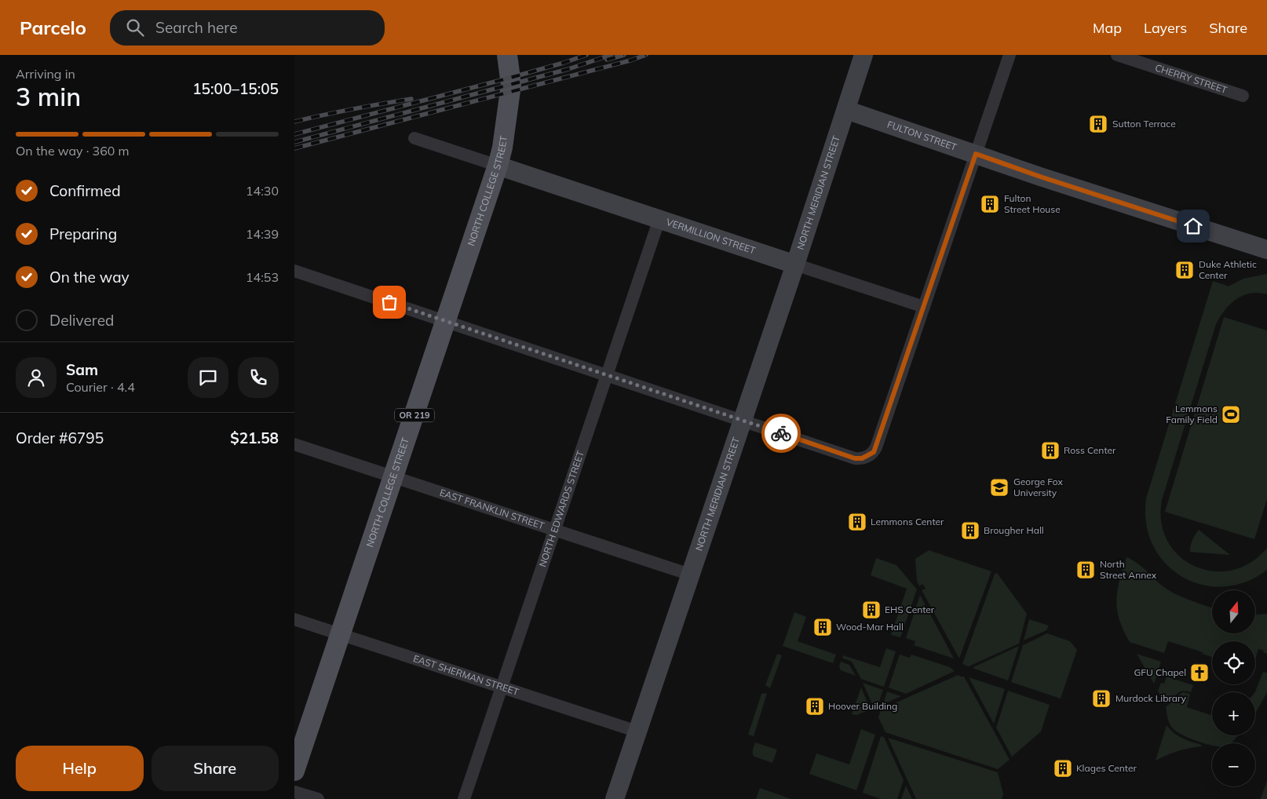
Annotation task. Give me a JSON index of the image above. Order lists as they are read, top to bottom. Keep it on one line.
{"streets":{"main road":["NORTH COLLEGE STREET","OR 219"],"street":["CHERRY STREET","FULTON STREET","NORTH MERIDIAN STREET","VERMILLION STREET","NORTH EDWARDS STREET","EAST FRANKLIN STREET","EAST SHERMAN STREET"]},"crossings":[["FULTON STREET","NORTH MERIDIAN STREET"],["NORTH COLLEGE STREET","VERMILLION STREET"],["NORTH COLLEGE STREET","EAST FRANKLIN STREET"],["NORTH COLLEGE STREET","EAST SHERMAN STREET"],["NORTH MERIDIAN STREET","VERMILLION STREET"],["NORTH MERIDIAN STREET","EAST FRANKLIN STREET"],["NORTH MERIDIAN STREET","EAST SHERMAN STREET"],["VERMILLION STREET","NORTH EDWARDS STREET"],["NORTH EDWARDS STREET","EAST FRANKLIN STREET"],["NORTH EDWARDS STREET","EAST SHERMAN STREET"]],"places":{"building":["Sutton Terrace","Fulton Street House","Duke Athletic Center","Ross Center","Lemmons Center","Brougher Hall","North Street Annex","EHS Center","Wood-Mar Hall","Murdock Library","Hoover Building","Klages Center"],"sports":["Lemmons Family Field"],"school or university":["George Fox University"],"church":["GFU Chapel"]},"north":"top","page":{"header":"Parcelo","search":"Search here","nav":["Map","Layers","Share"],"heading":["3 min","Arriving in","15:00–15:05"],"panel":["Sam","Courier · 4.4","Order #6795","$21.58"],"bar":"On the way · 360 m","list":[["Confirmed","14:30"],["Preparing","14:39"],["On the way","14:53"],"Delivered"],"map_buttons":["+","−"],"buttons":["Help","Share"]}}
